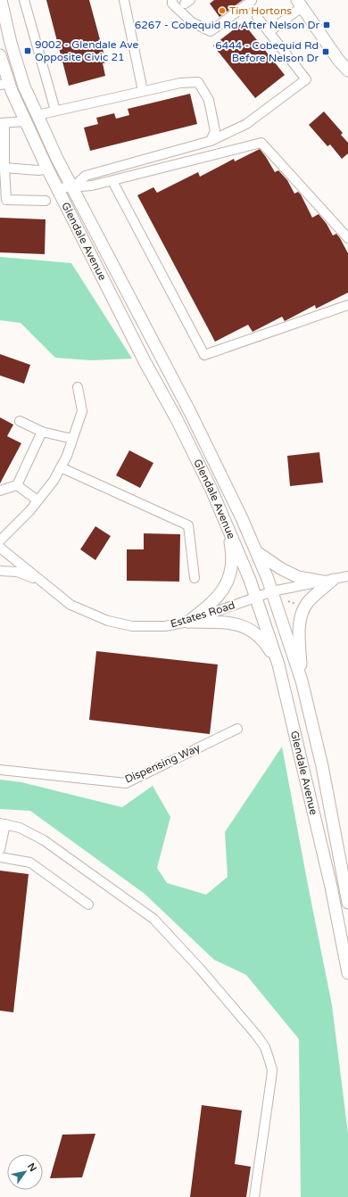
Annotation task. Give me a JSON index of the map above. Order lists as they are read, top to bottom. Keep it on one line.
{"streets":{"main road":["Glendale Avenue"],"street":["Estates Road","Dispensing Way"]},"crossings":[["Glendale Avenue","Estates Road"]],"places":{"other":["Tim Hortons"],"transit":["6267 - Cobequid Rd After Nelson Dr","9002 - Glendale Ave Opposite Civic 21","6444 - Cobequid Rd Before Nelson Dr"]},"north":"top right"}
